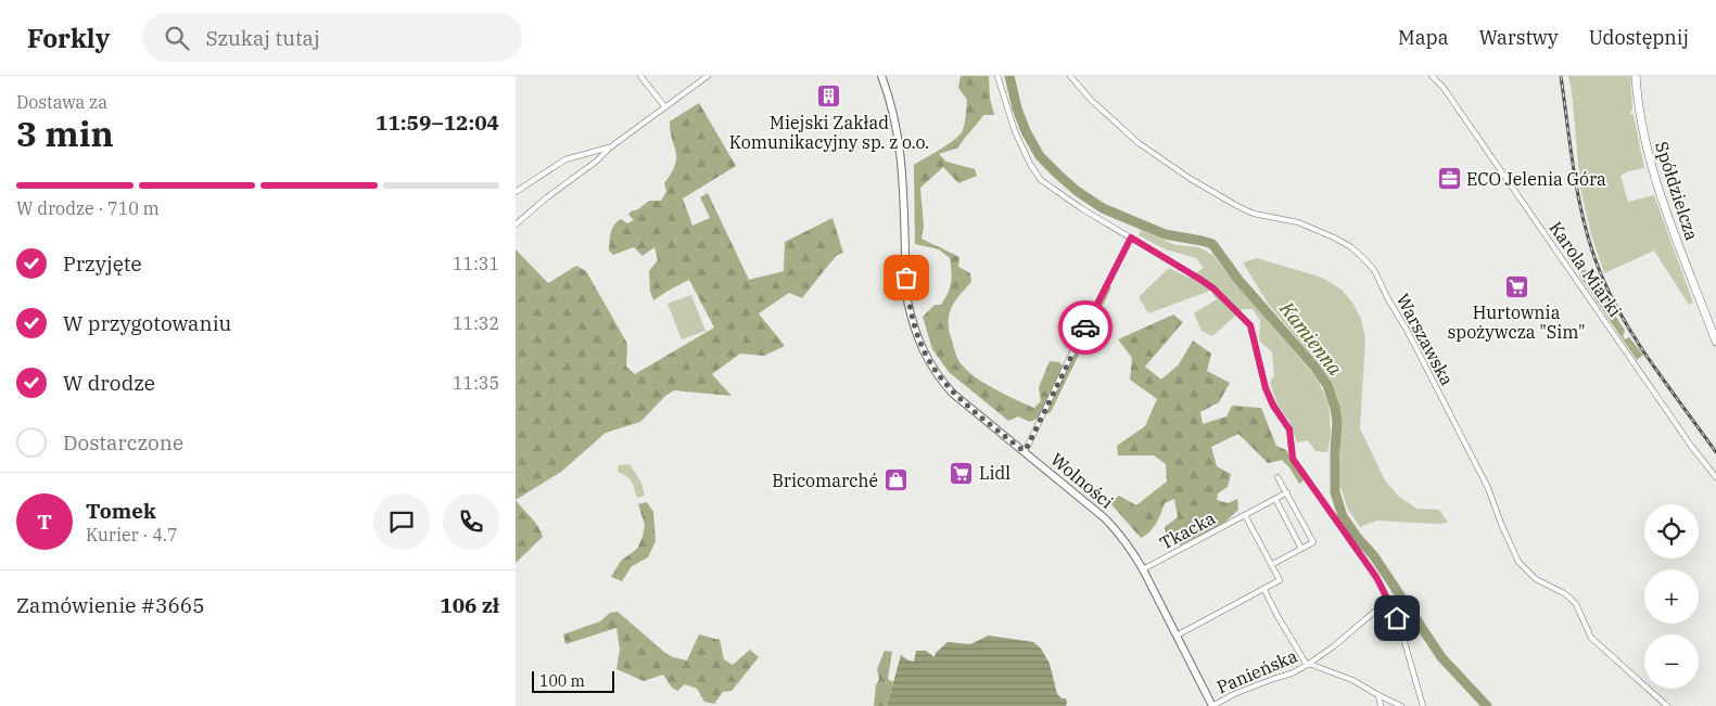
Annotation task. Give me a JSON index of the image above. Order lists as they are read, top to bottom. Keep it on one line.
{"streets":{"main road":["Spółdzielcza"],"street":["Karola Miarki","Warszawska","Wolności","Tkacka","Panieńska"]},"crossings":[["Wolności","Tkacka"],["Wolności","Panieńska"]],"water":["Kamienna"],"places":{"building":["Miejski Zakład Komunikacyjny sp. z o.o."],"office":["ECO Jelenia Góra"],"supermarket":["Hurtownia spożywcza \"Sim\"","Lidl"],"shop":["Bricomarché"]},"scale_bar":"100 m","page":{"header":"Forkly","search":"Szukaj tutaj","nav":["Mapa","Warstwy","Udostępnij"],"heading":["3 min","Dostawa za","11:59–12:04"],"panel":["Tomek","Kurier · 4.7","Zamówienie #3665","106 zł"],"bar":"W drodze · 710 m","list":[["Przyjęte","11:31"],["W przygotowaniu","11:32"],["W drodze","11:35"],"Dostarczone"],"round":"T","map_buttons":["+","−"],"scale":"100 m"}}
